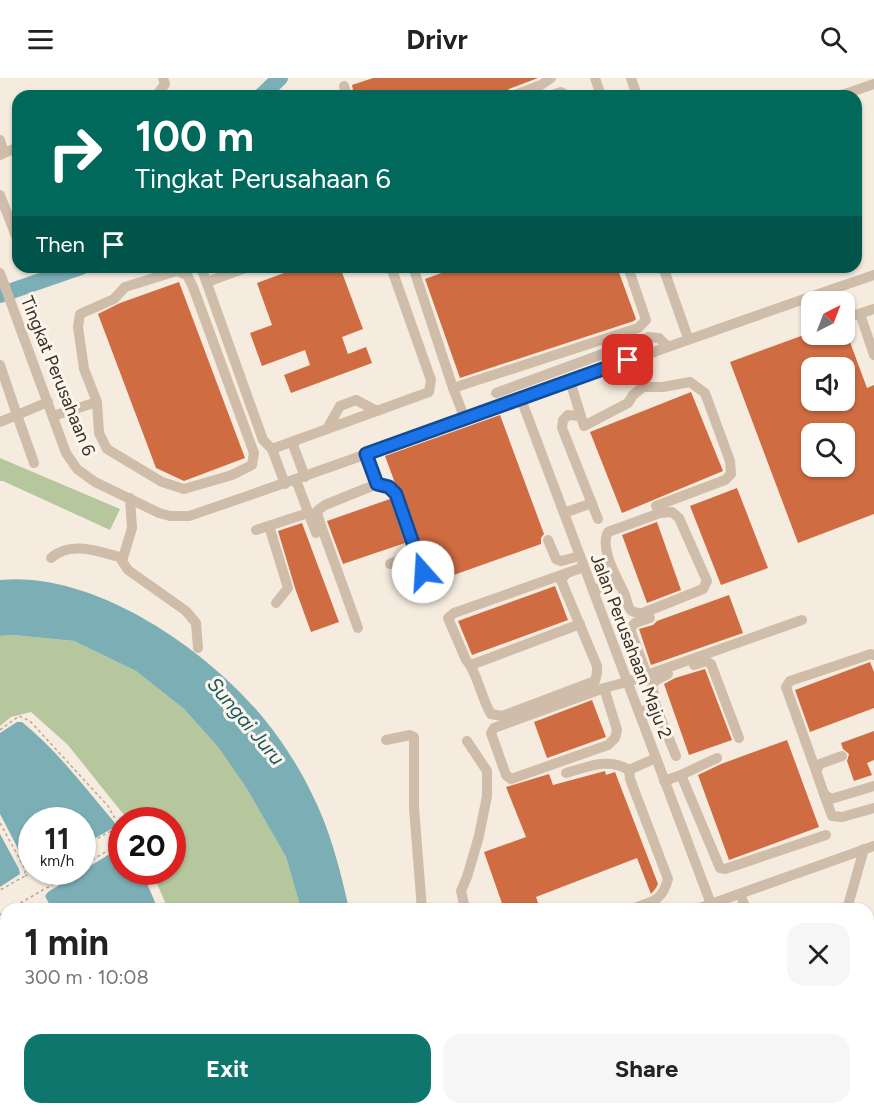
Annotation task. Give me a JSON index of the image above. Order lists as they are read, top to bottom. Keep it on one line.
{"streets":{"street":["Tingkat Perusahaan 6","Jalan Perusahaan Maju 2"]},"crossings":[["Tingkat Perusahaan 6","Jalan Perusahaan Maju 2"]],"water":["Sungai Juru"],"north":"top right","page":{"header":"Drivr","turn":["100 m","Tingkat Perusahaan 6"],"then":"Then","speed":"11 km/h","limit":"20","heading":["1 min","300 m · 10:08"],"buttons":["Exit","Share"]}}
